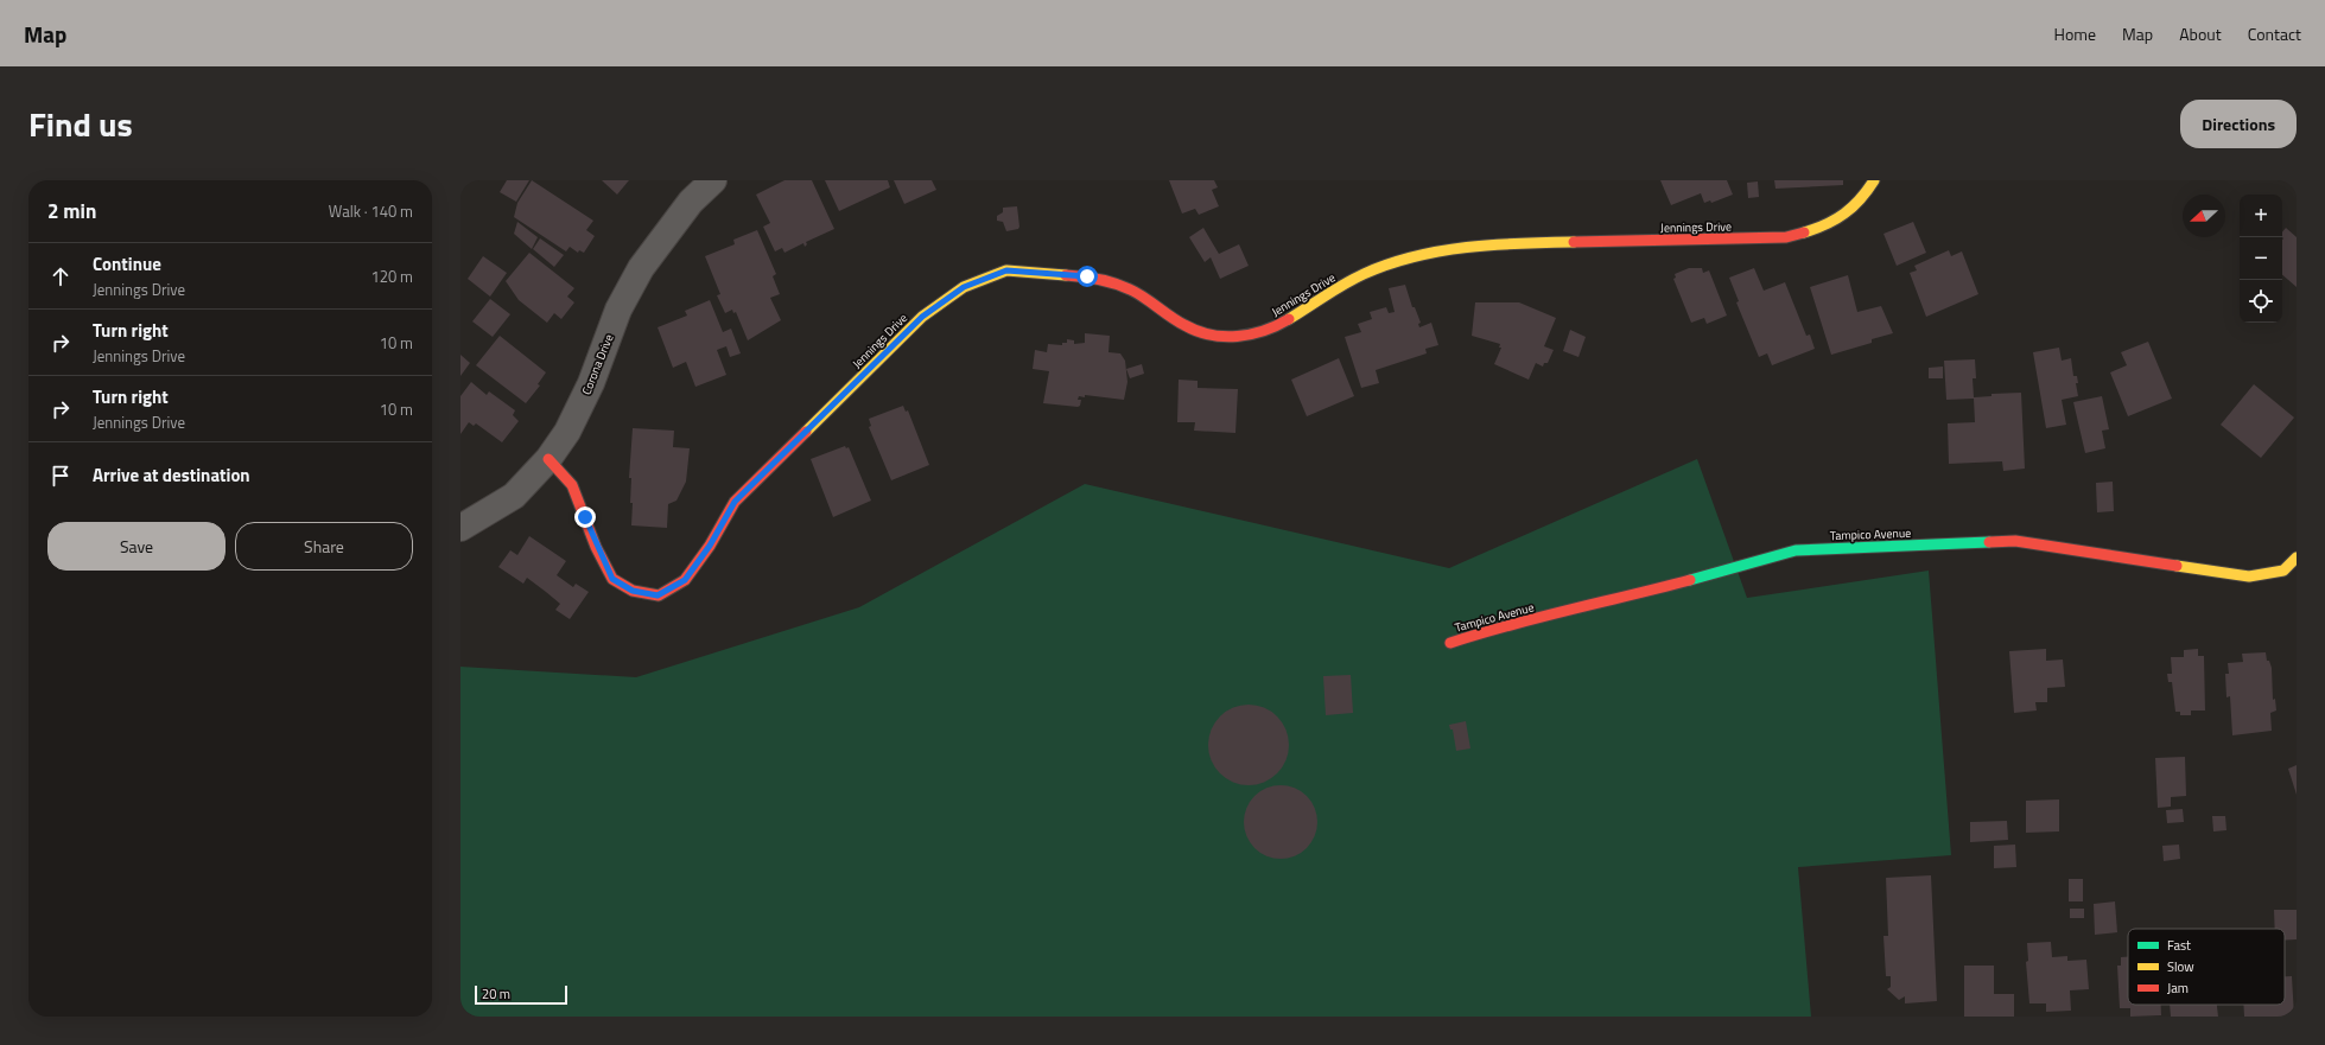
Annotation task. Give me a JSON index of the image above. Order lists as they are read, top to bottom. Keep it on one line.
{"streets":{"street":["Jennings Drive","Corona Drive","Tampico Avenue"]},"crossings":[["Jennings Drive","Corona Drive"]],"legend":["Fast","Slow","Jam"],"scale_bar":"20 m","north":"left","page":{"header":"Map","nav":["Home","Map","About","Contact"],"title":"Find us","buttons":["Directions",["Save","Share"]],"heading":["2 min","Walk · 140 m"],"map_buttons":["+","−"],"list":[["Continue","Jennings Drive","120 m"],["Turn right","Jennings Drive","10 m"],["Turn right","Jennings Drive","10 m"],"Arrive at destination"],"scale":"20 m"}}
